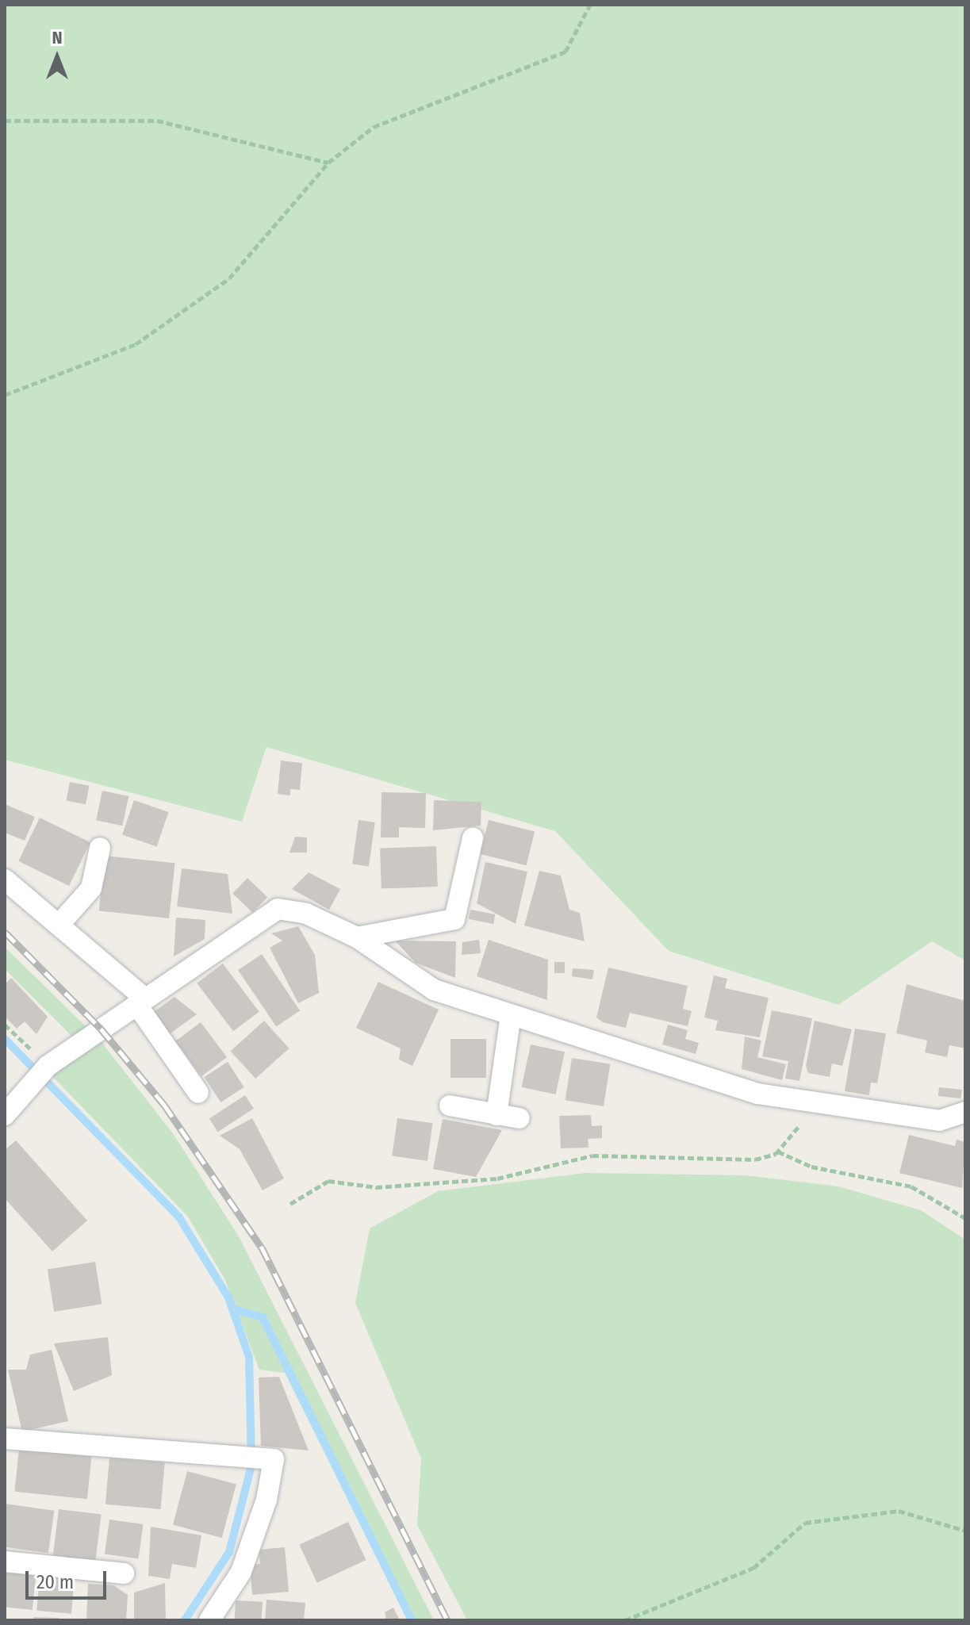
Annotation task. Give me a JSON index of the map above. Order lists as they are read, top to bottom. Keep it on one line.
{"scale_bar":"20 m","north":"top"}
